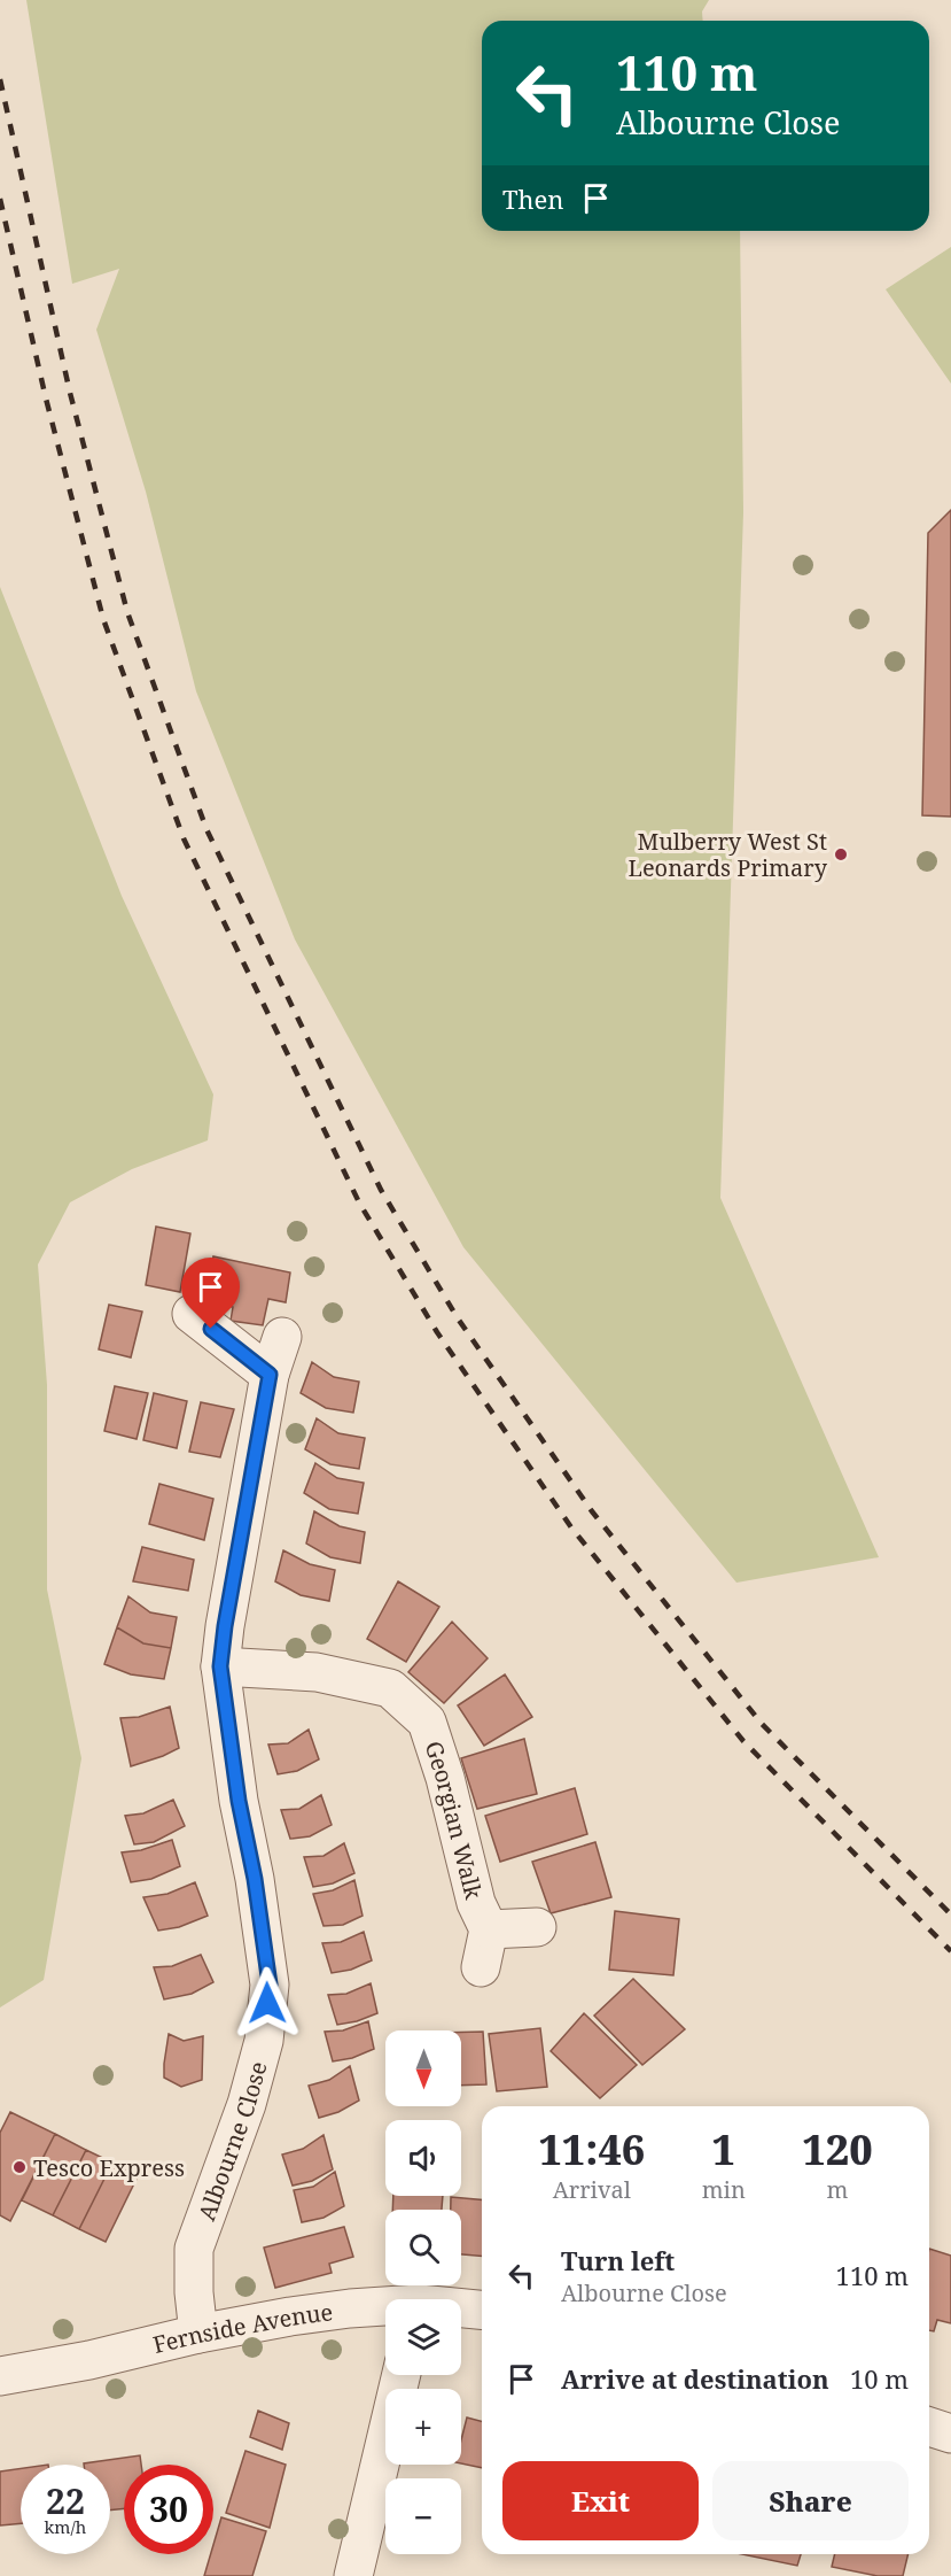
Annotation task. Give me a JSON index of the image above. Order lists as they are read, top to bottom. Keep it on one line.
{"streets":{"street":["Georgian Walk","Albourne Close","Fernside Avenue"]},"crossings":[["Georgian Walk","Albourne Close"],["Albourne Close","Fernside Avenue"]],"places":["Mulberry West St Leonards Primary","Tesco Express"],"north":"bottom","page":{"turn":["110 m","Albourne Close"],"then":"Then","map_buttons":["+","−"],"eta":["11:46","Arrival","1","min","120","m"],"list":[{"name":"Turn left","note":"Albourne Close","value":"110 m"},{"name":"Arrive at destination","value":"10 m"}],"buttons":["Exit","Share"],"speed":"22 km/h","limit":"30"}}
